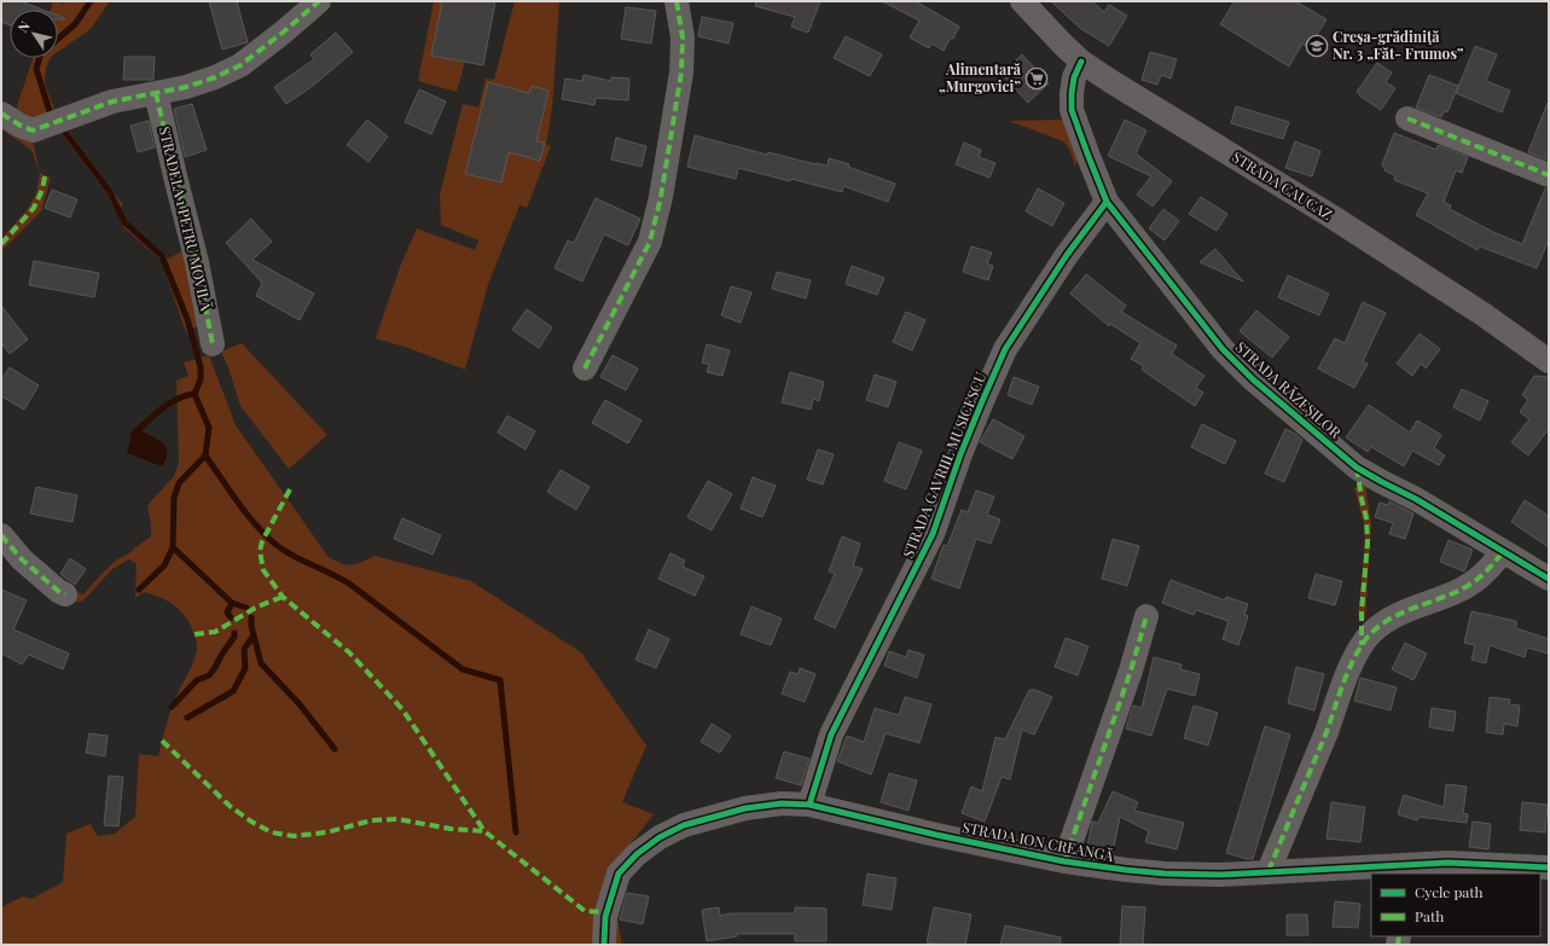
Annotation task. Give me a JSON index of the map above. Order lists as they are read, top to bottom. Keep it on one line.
{"streets":{"street":["STRADA CAUCAZ","STRADELA 1 PETRU MOVILĂ","STRADA RĂZEȘILOR","STRADA GAVRIIL MUSICESCU","STRADA ION CREANGĂ"]},"crossings":[["STRADA CAUCAZ","STRADA RĂZEȘILOR"],["STRADA RĂZEȘILOR","STRADA GAVRIIL MUSICESCU"],["STRADA GAVRIIL MUSICESCU","STRADA ION CREANGĂ"]],"places":{"school or university":["Creşa-grădiniţă Nr. 3 „Făt- Frumos”"],"supermarket":["Alimentară „Murgovici”"]},"legend":["Cycle path","Path"],"north":"top left"}
